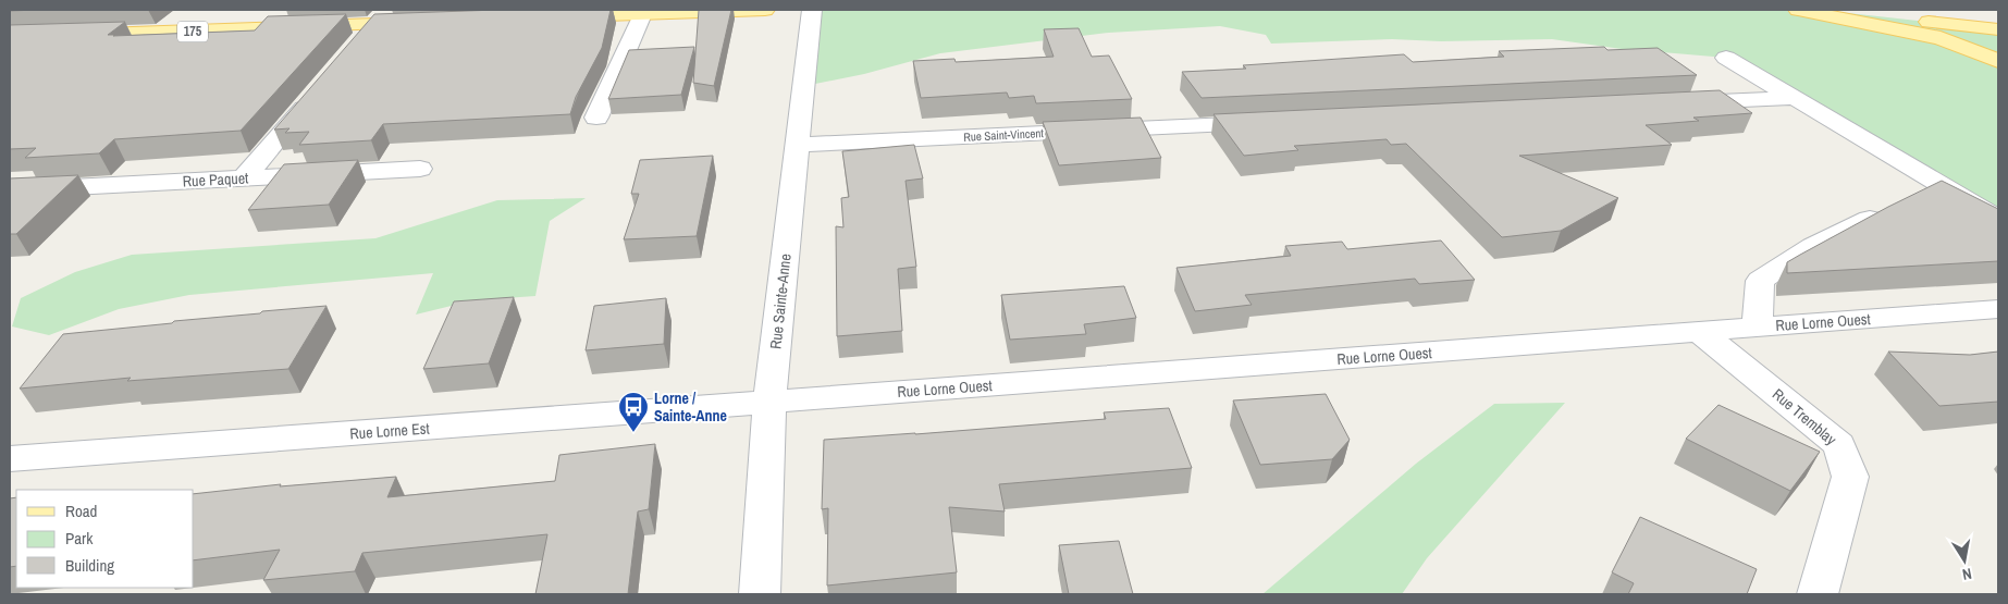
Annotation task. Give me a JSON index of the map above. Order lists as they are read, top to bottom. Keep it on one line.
{"streets":{"main road":["175"],"street":["Rue Saint-Vincent","Rue Paquet","Rue Sainte-Anne","Rue Lorne Ouest","Rue Tremblay","Rue Lorne Est"]},"crossings":[["Rue Saint-Vincent","Rue Sainte-Anne"],["Rue Sainte-Anne","Rue Lorne Ouest"],["Rue Sainte-Anne","Rue Lorne Est"],["Rue Lorne Ouest","Rue Tremblay"],["Rue Lorne Ouest","Rue Lorne Est"]],"places":{"bus stop":["Lorne / Sainte-Anne"]},"legend":["Road","Park","Building"],"north":"bottom"}
